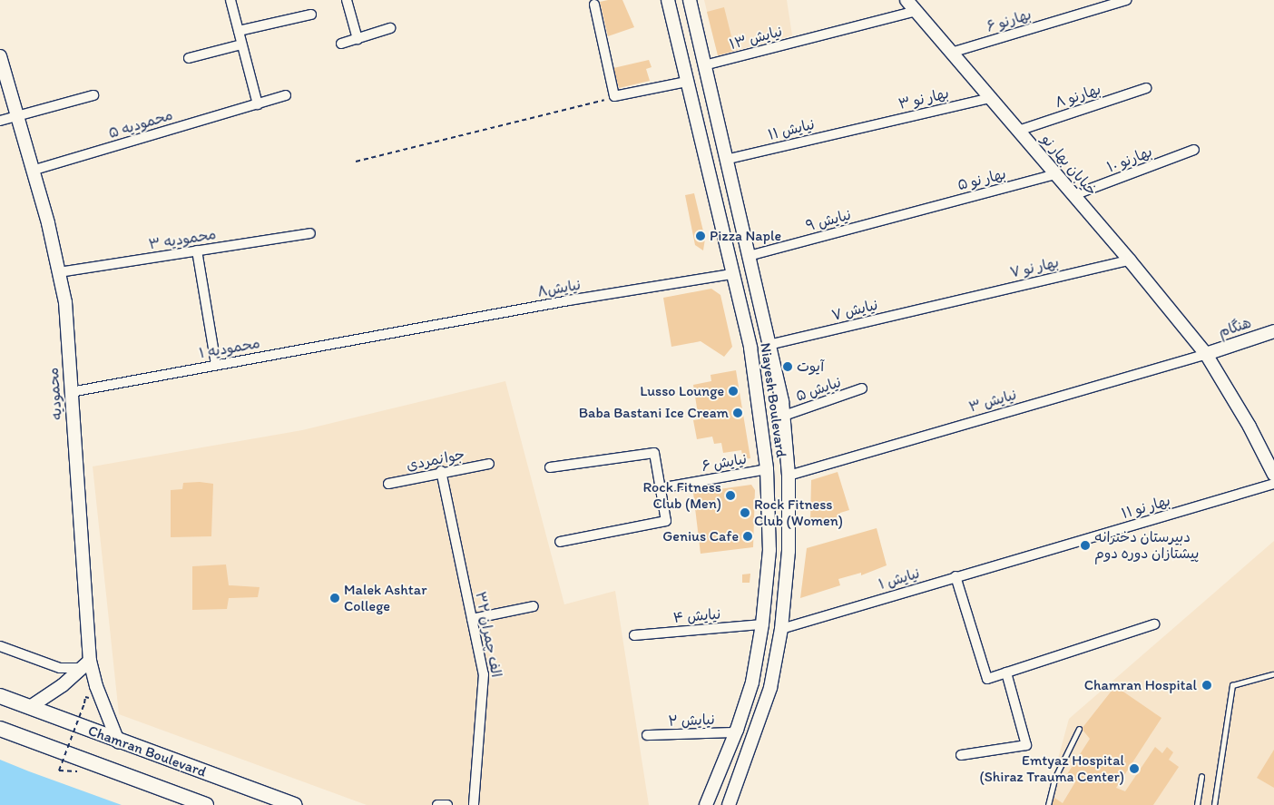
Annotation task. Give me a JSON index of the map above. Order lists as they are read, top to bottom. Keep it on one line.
{"streets":{"main road":["خیابان بهار نو","هنگام","محمودیه","Niayesh Boulevard","Chamran Boulevard"],"street":["۶ بهارنو","نیایش ۱۳","۸ بهارنو","۳ بهار نو","۵ محمودیه","نیایش ۱۱","۱۰ بهارنو","۵ بهار نو","نیایش ۹","۳ محمودیه","۷ بهار نو","نیایش۸","نیایش ۷","۱ محمودیه","نیایش ۵","نیایش ۳","جوانمردی","نیایش ۶","۱۱ بهار نو","نیایش ۱","نیایش ۴","۳۲ الف چمران","نیایش ۲"]},"crossings":[["۶ بهارنو","خیابان بهار نو"],["نیایش ۱۳","خیابان بهار نو"],["نیایش ۱۳","Niayesh Boulevard"],["۸ بهارنو","خیابان بهار نو"],["۳ بهار نو","نیایش ۱۱"],["۳ بهار نو","خیابان بهار نو"],["۵ محمودیه","محمودیه"],["نیایش ۱۱","Niayesh Boulevard"],["۱۰ بهارنو","خیابان بهار نو"],["خیابان بهار نو","۵ بهار نو"],["خیابان بهار نو","۷ بهار نو"],["خیابان بهار نو","هنگام"],["خیابان بهار نو","نیایش ۳"],["۵ بهار نو","نیایش ۹"],["نیایش ۹","Niayesh Boulevard"],["۳ محمودیه","محمودیه"],["۷ بهار نو","نیایش ۷"],["نیایش۸","۱ محمودیه"],["نیایش۸","Niayesh Boulevard"],["نیایش ۷","Niayesh Boulevard"],["هنگام","نیایش ۳"],["۱ محمودیه","محمودیه"],["نیایش ۵","Niayesh Boulevard"],["محمودیه","Chamran Boulevard"],["Niayesh Boulevard","نیایش ۳"],["Niayesh Boulevard","نیایش ۶"],["Niayesh Boulevard","نیایش ۱"],["Niayesh Boulevard","نیایش ۴"],["Niayesh Boulevard","نیایش ۲"],["جوانمردی","۳۲ الف چمران"],["۱۱ بهار نو","نیایش ۱"]],"places":["Pizza Naple","آیوت","Lusso Lounge","Baba Bastani Ice Cream","Rock Fitness Club (Men)","Rock Fitness Club (Women)","Genius Cafe","دبیرستان دخترانه پیشتازان دوره دوم","Malek Ashtar College","Chamran Hospital","Emtyaz Hospital (Shiraz Trauma Center)"]}
